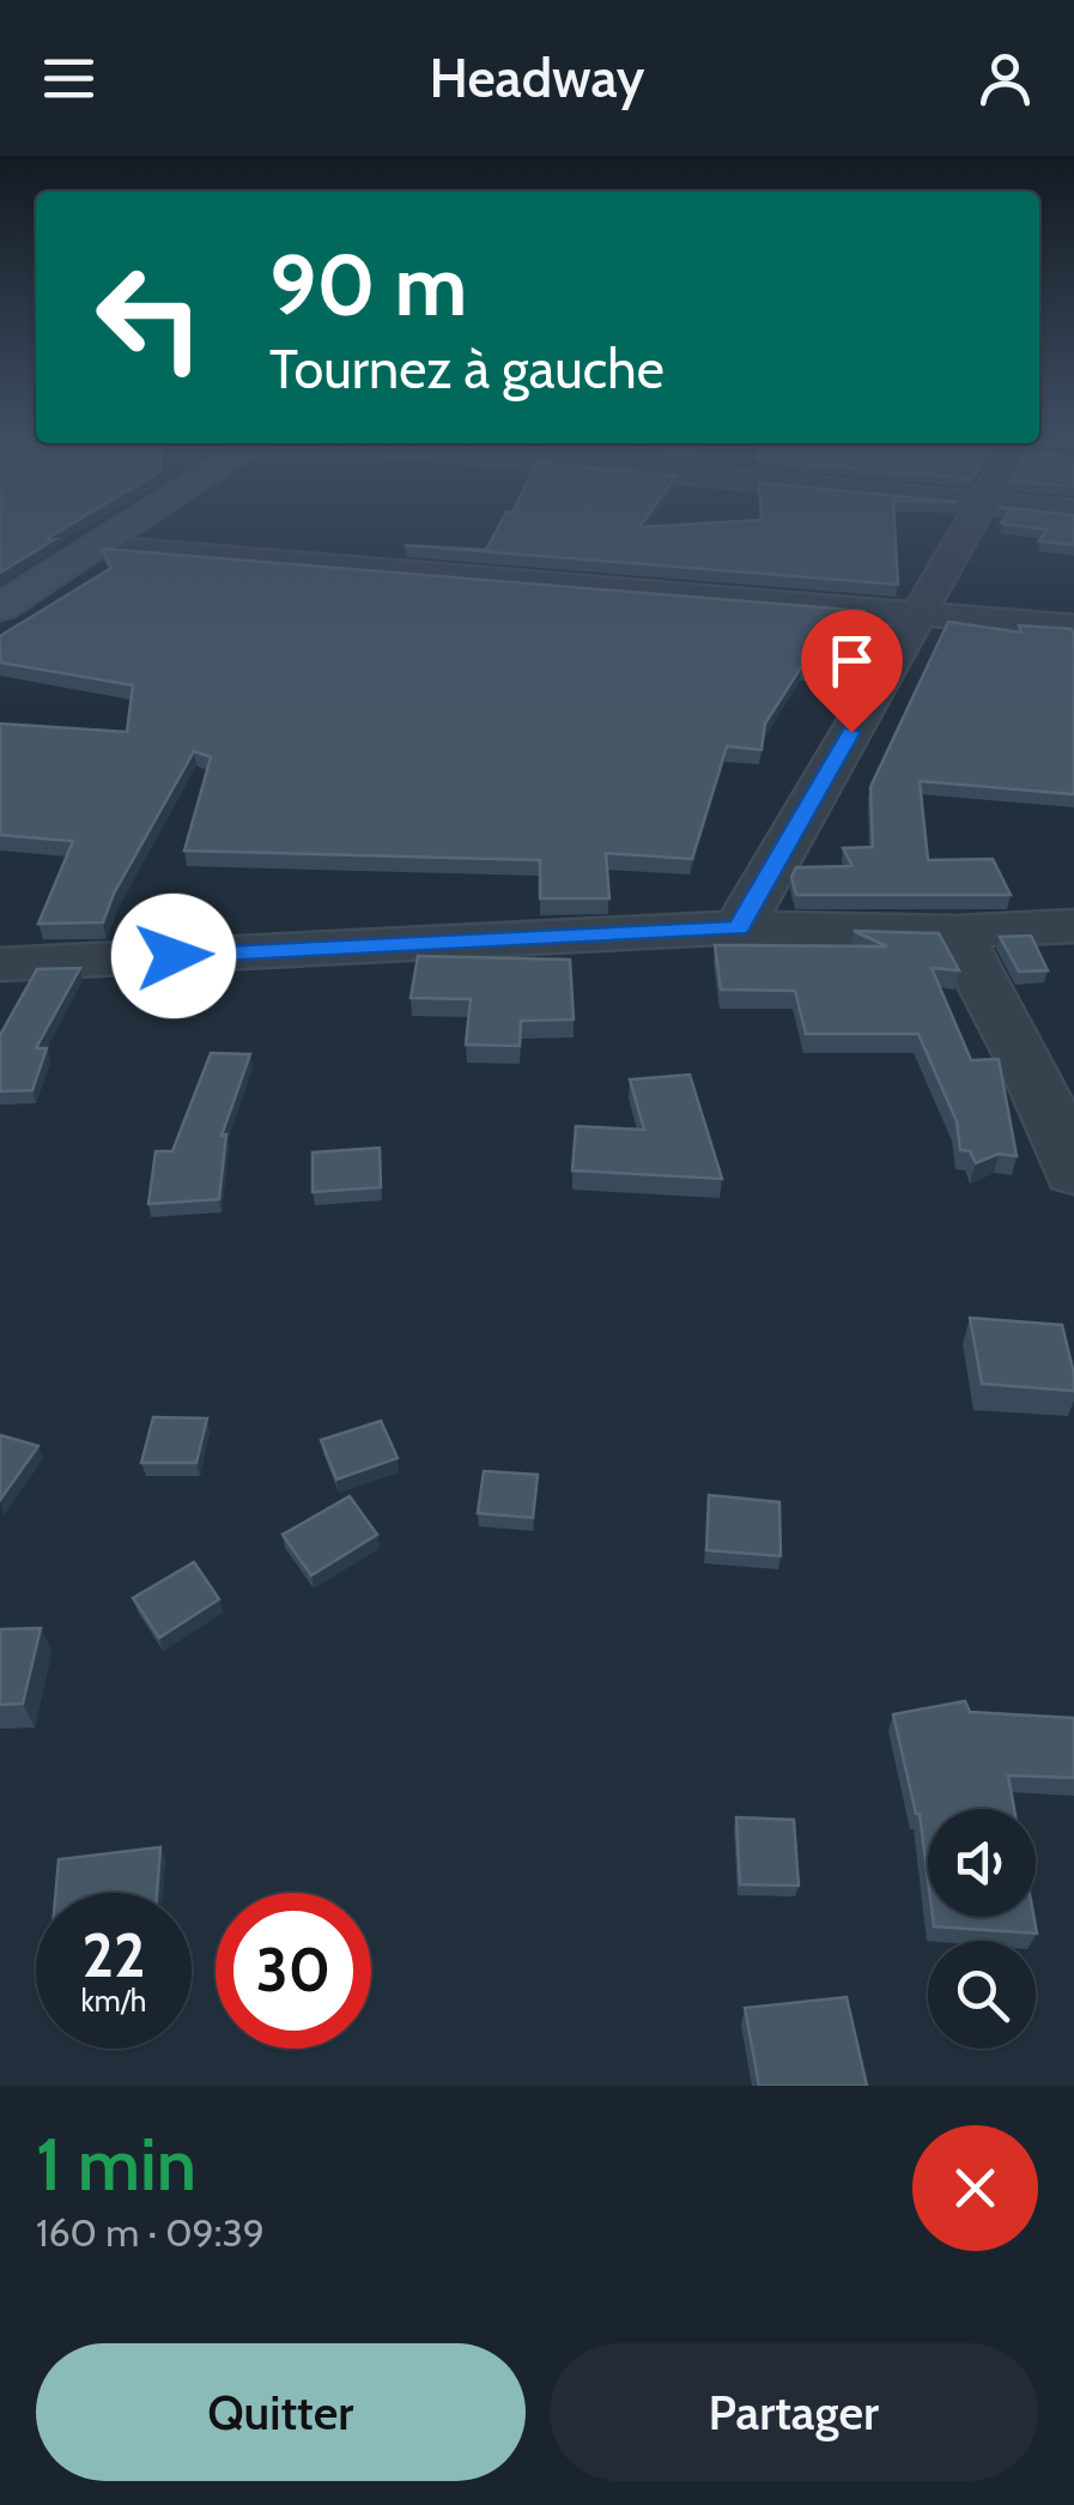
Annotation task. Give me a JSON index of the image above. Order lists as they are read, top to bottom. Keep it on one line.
{"page":{"header":"Headway","turn":["90 m","Tournez à gauche"],"speed":"22 km/h","limit":"30","heading":["1 min","160 m · 09:39"],"buttons":["Quitter","Partager"]}}
